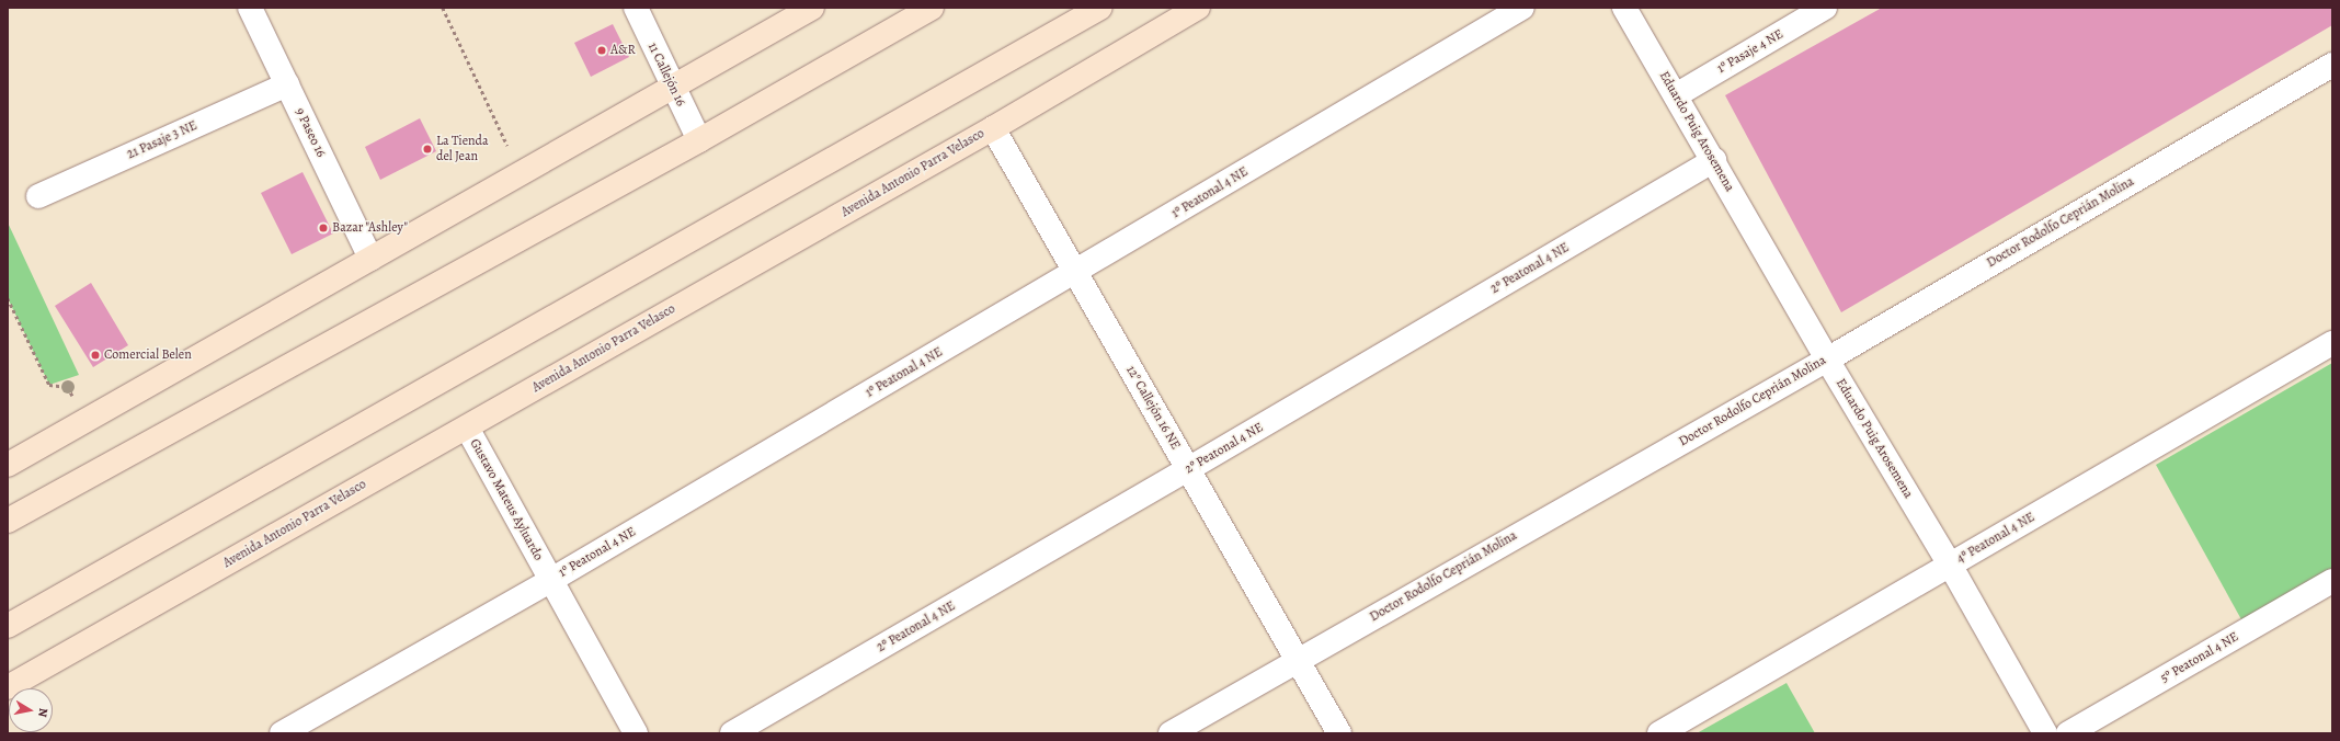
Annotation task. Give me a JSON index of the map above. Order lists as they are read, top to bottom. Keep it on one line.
{"streets":{"main road":["Avenida Antonio Parra Velasco"],"street":["1º Pasaje 4 NE","11 Callejón 16","Eduardo Puig Arosemena","9 Paseo 16","21 Pasaje 3 NE","1º Peatonal 4 NE","Doctor Rodolfo Ceprián Molina","2º Peatonal 4 NE","12° Callejón 16 NE","Gustavo Mateus Ayluardo","4º Peatonal 4 NE","5º Peatonal 4 NE"]},"crossings":[["1º Pasaje 4 NE","Eduardo Puig Arosemena"],["Eduardo Puig Arosemena","Doctor Rodolfo Ceprián Molina"],["Eduardo Puig Arosemena","2º Peatonal 4 NE"],["Eduardo Puig Arosemena","4º Peatonal 4 NE"],["9 Paseo 16","21 Pasaje 3 NE"],["Avenida Antonio Parra Velasco","12° Callejón 16 NE"],["Avenida Antonio Parra Velasco","Gustavo Mateus Ayluardo"],["1º Peatonal 4 NE","12° Callejón 16 NE"],["1º Peatonal 4 NE","Gustavo Mateus Ayluardo"],["Doctor Rodolfo Ceprián Molina","12° Callejón 16 NE"],["2º Peatonal 4 NE","12° Callejón 16 NE"]],"places":["A&R","La Tienda del Jean","Bazar \"Ashley\"","Comercial Belen"],"north":"right"}
